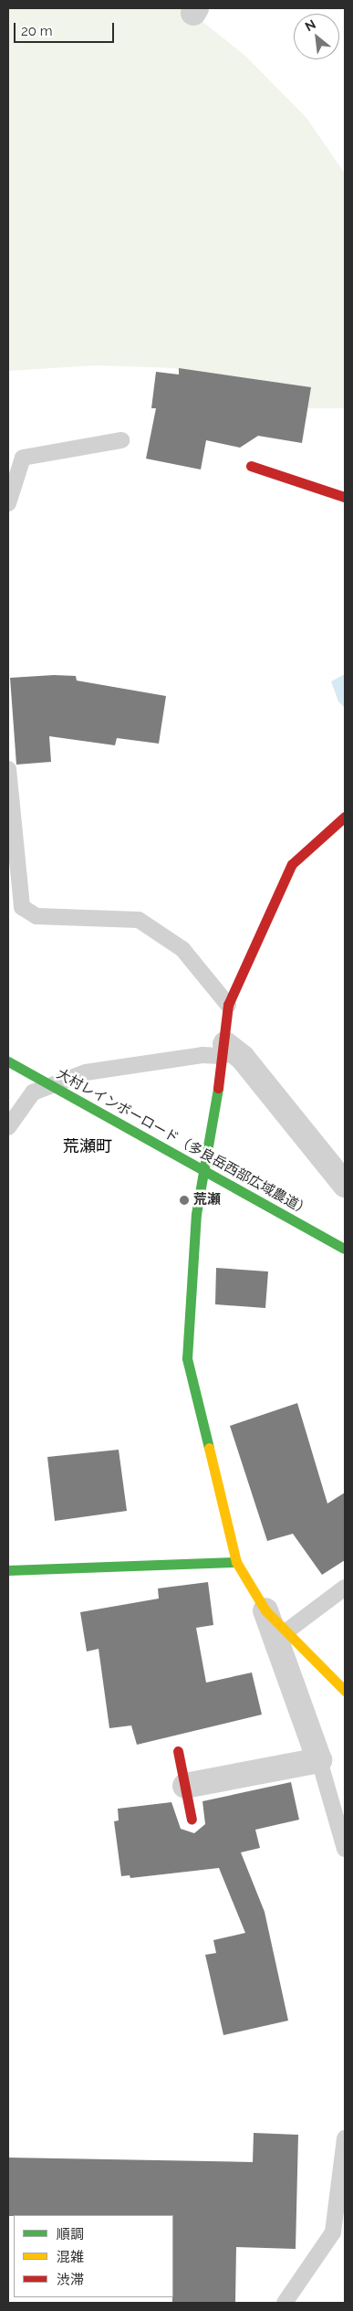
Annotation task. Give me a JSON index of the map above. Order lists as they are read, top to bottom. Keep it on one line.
{"streets":{"street":["大村レインボーロード（多良岳西部広域農道）"]},"districts":["荒瀬町"],"places":["荒瀬"],"legend":["順調","混雑","渋滞"],"scale_bar":"20 m","north":"top left"}
